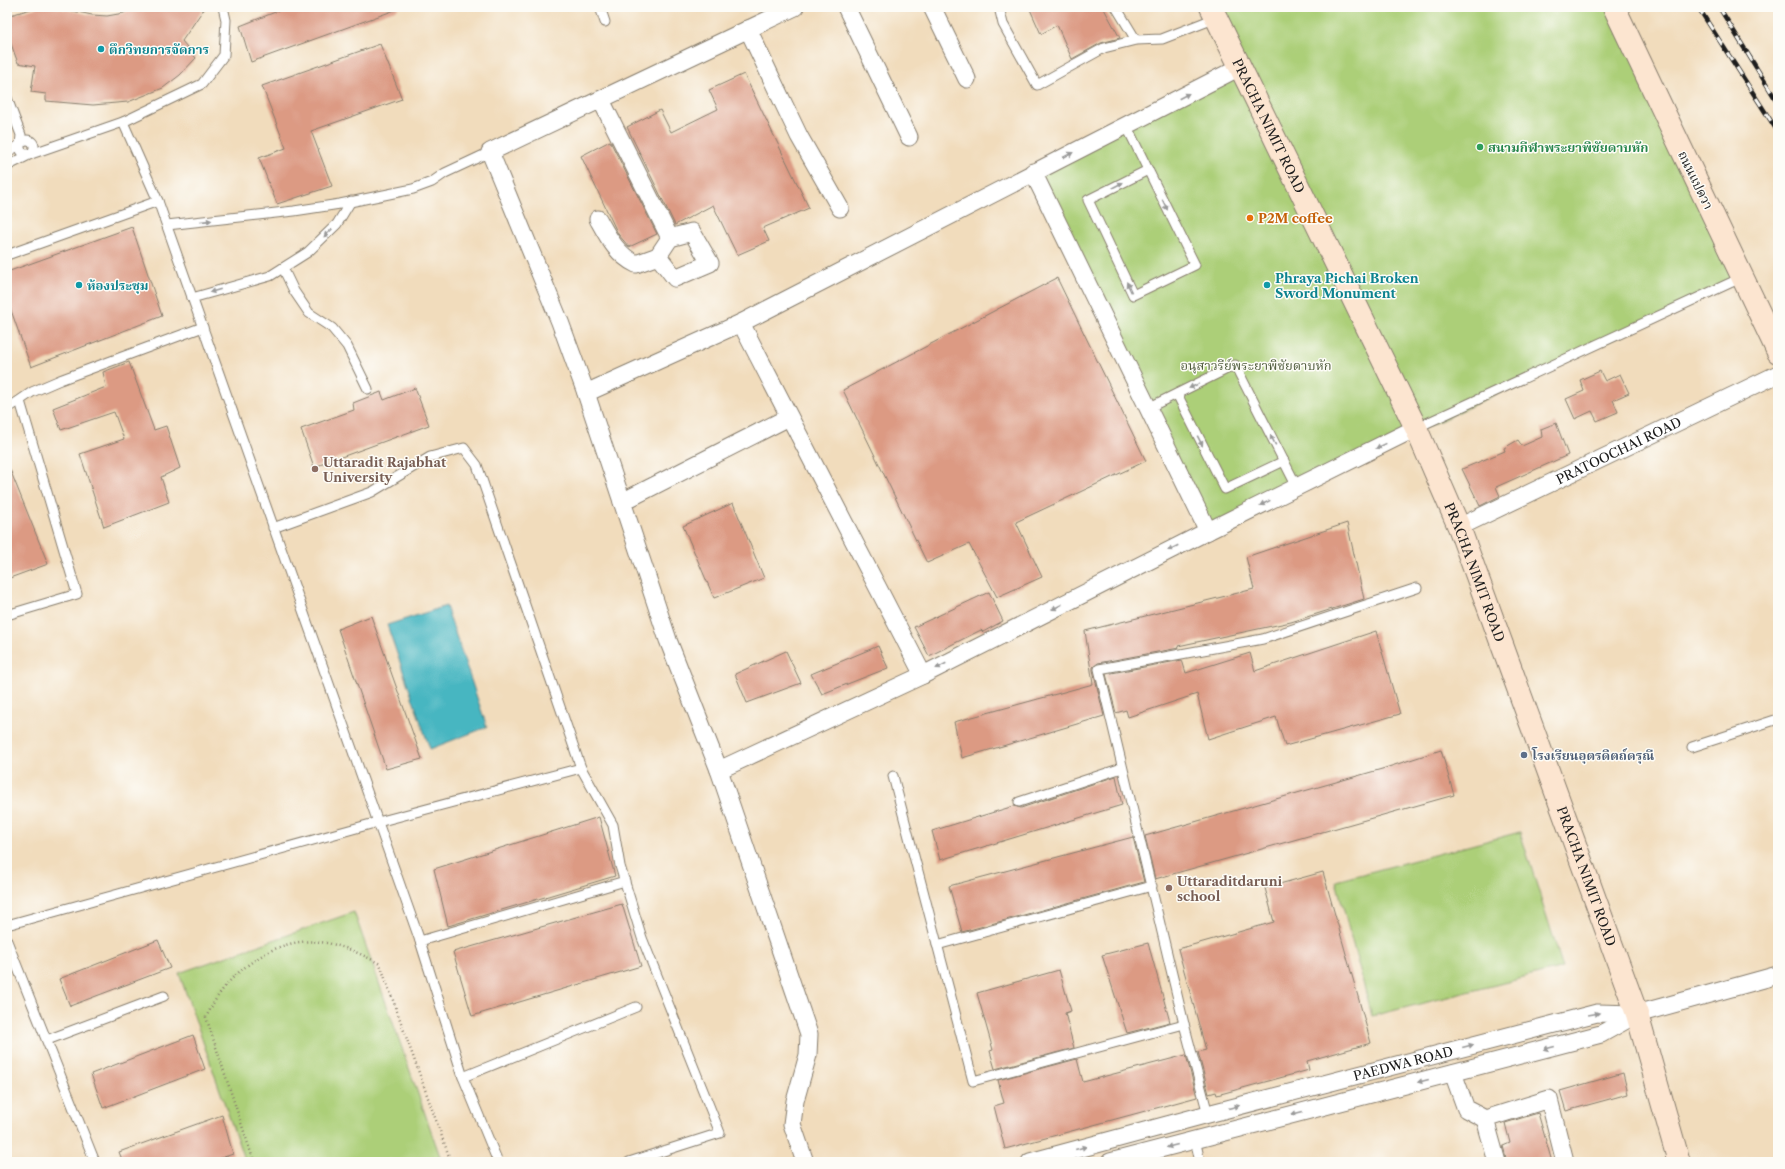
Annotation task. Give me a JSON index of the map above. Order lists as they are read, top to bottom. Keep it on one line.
{"streets":{"main road":["PRACHA NIMIT ROAD","ถนนแปดวา"],"street":["PRATOOCHAI ROAD","PAEDWA ROAD"]},"crossings":[["PRACHA NIMIT ROAD","PRATOOCHAI ROAD"],["PRACHA NIMIT ROAD","PAEDWA ROAD"]],"parks":["อนุสาวรีย์พระยาพิชัยดาบหัก"],"places":["ตึกวิทยการจัดการ","สนามกีฬาพระยาพิชัยดาบหัก","P2M coffee","ห้องประชุม","Phraya Pichai Broken Sword Monument","Uttaradit Rajabhat University","โรงเรียนอุตรดิตถ์ดรุณี","Uttaraditdaruni school"]}
